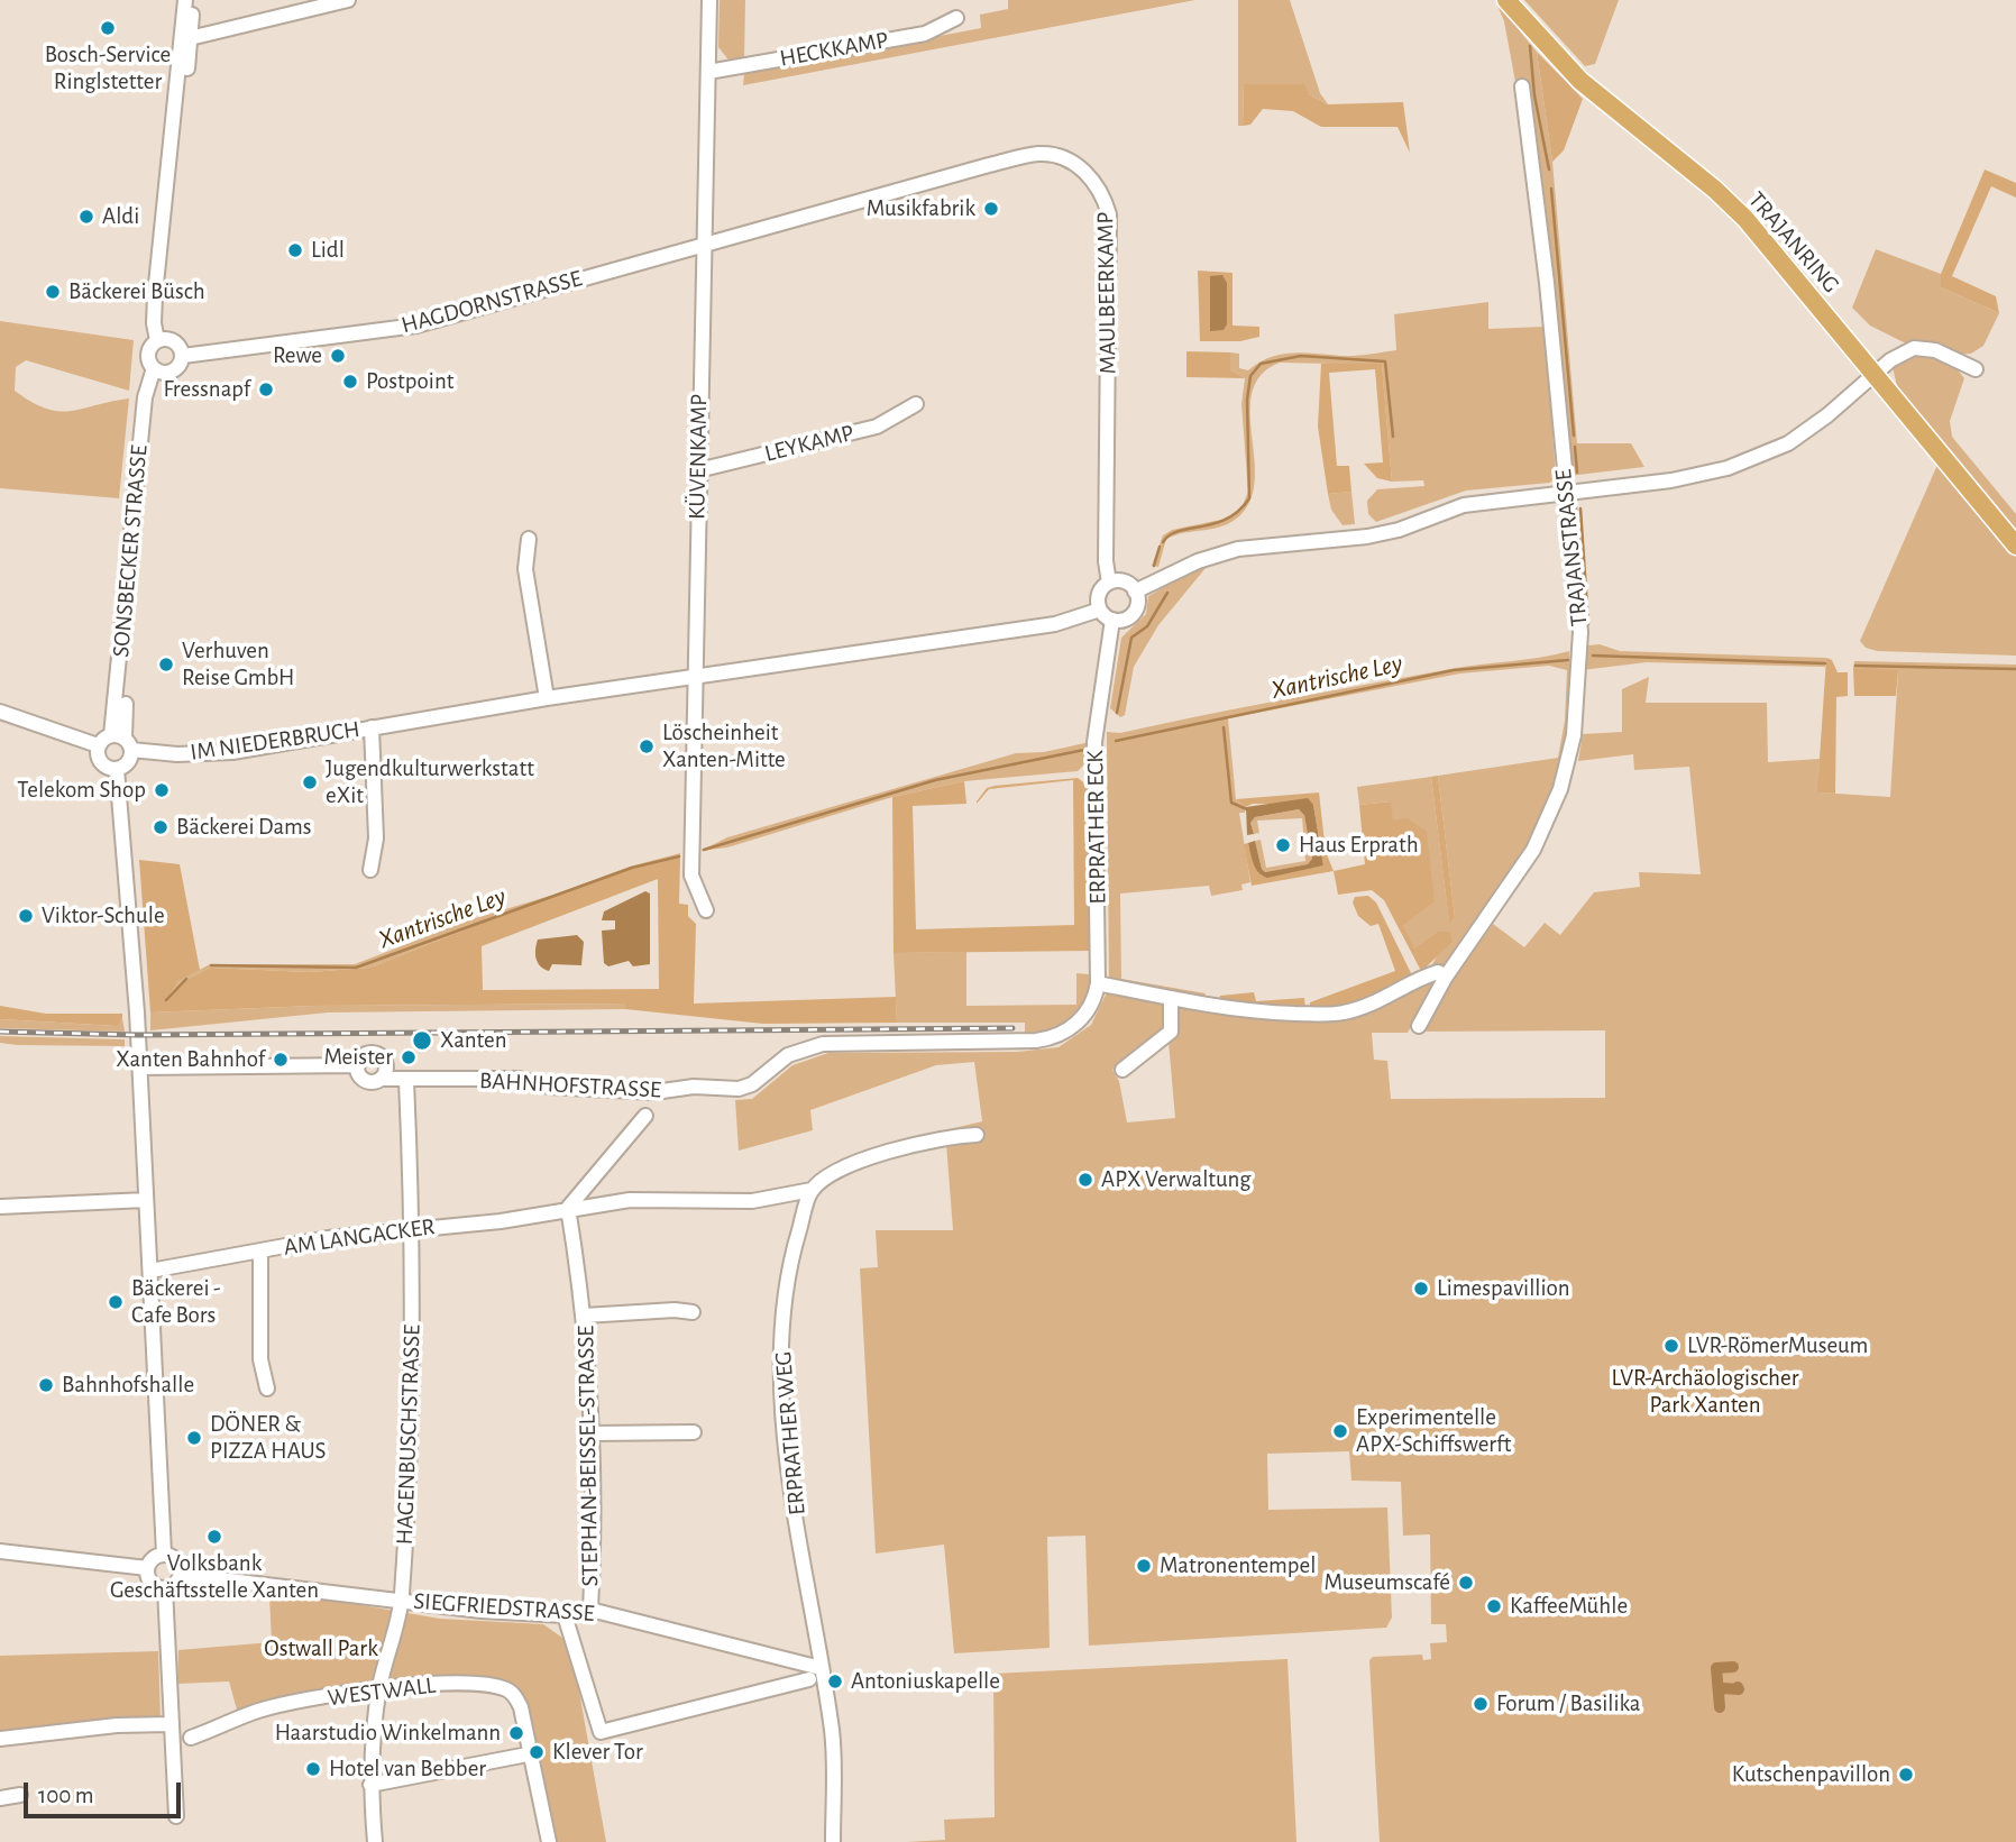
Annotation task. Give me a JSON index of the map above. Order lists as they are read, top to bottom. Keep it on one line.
{"streets":{"main road":["TRAJANRING"],"street":["HECKKAMP","MAULBEERKAMP","HAGDORNSTRASSE","LEYKAMP","KÜVENKAMP","TRAJANSTRASSE","SONSBECKER STRASSE","IM NIEDERBRUCH","ERPRATHER ECK","BAHNHOFSTRASSE","AM LANGACKER","ERPRATHER WEG","HAGENBUSCHSTRASSE","STEPHAN-BEISSEL-STRASSE","SIEGFRIEDSTRASSE","WESTWALL"]},"crossings":[["HECKKAMP","KÜVENKAMP"],["MAULBEERKAMP","HAGDORNSTRASSE"],["MAULBEERKAMP","KÜVENKAMP"],["MAULBEERKAMP","ERPRATHER ECK"],["HAGDORNSTRASSE","KÜVENKAMP"],["HAGDORNSTRASSE","SONSBECKER STRASSE"],["LEYKAMP","KÜVENKAMP"],["KÜVENKAMP","IM NIEDERBRUCH"],["SONSBECKER STRASSE","IM NIEDERBRUCH"],["ERPRATHER ECK","BAHNHOFSTRASSE"],["BAHNHOFSTRASSE","HAGENBUSCHSTRASSE"],["AM LANGACKER","ERPRATHER WEG"],["AM LANGACKER","HAGENBUSCHSTRASSE"],["AM LANGACKER","STEPHAN-BEISSEL-STRASSE"],["ERPRATHER WEG","SIEGFRIEDSTRASSE"],["HAGENBUSCHSTRASSE","SIEGFRIEDSTRASSE"],["HAGENBUSCHSTRASSE","WESTWALL"],["STEPHAN-BEISSEL-STRASSE","SIEGFRIEDSTRASSE"]],"water":["Xantrische Ley"],"parks":["LVR-Archäologischer Park Xanten","Ostwall Park"],"places":["Bosch-Service Ringlstetter","Musikfabrik","Aldi","Lidl","Bäckerei Büsch","Rewe","Postpoint","Fressnapf","Verhuven Reise GmbH","Löscheinheit Xanten-Mitte","Jugendkulturwerkstatt eXit","Telekom Shop","Bäckerei Dams","Haus Erprath","Viktor-Schule","Xanten","Meister","Xanten Bahnhof","APX Verwaltung","Limespavillion","Bäckerei - Cafe Bors","LVR-RömerMuseum","Bahnhofshalle","Experimentelle APX-Schiffswerft","DÖNER & PIZZA HAUS","Volksbank Geschäftsstelle Xanten","Matronentempel","Museumscafé","KaffeeMühle","Antoniuskapelle","Forum / Basilika","Haarstudio Winkelmann","Klever Tor","Hotel van Bebber","Kutschenpavillon"],"scale_bar":"100 m"}
